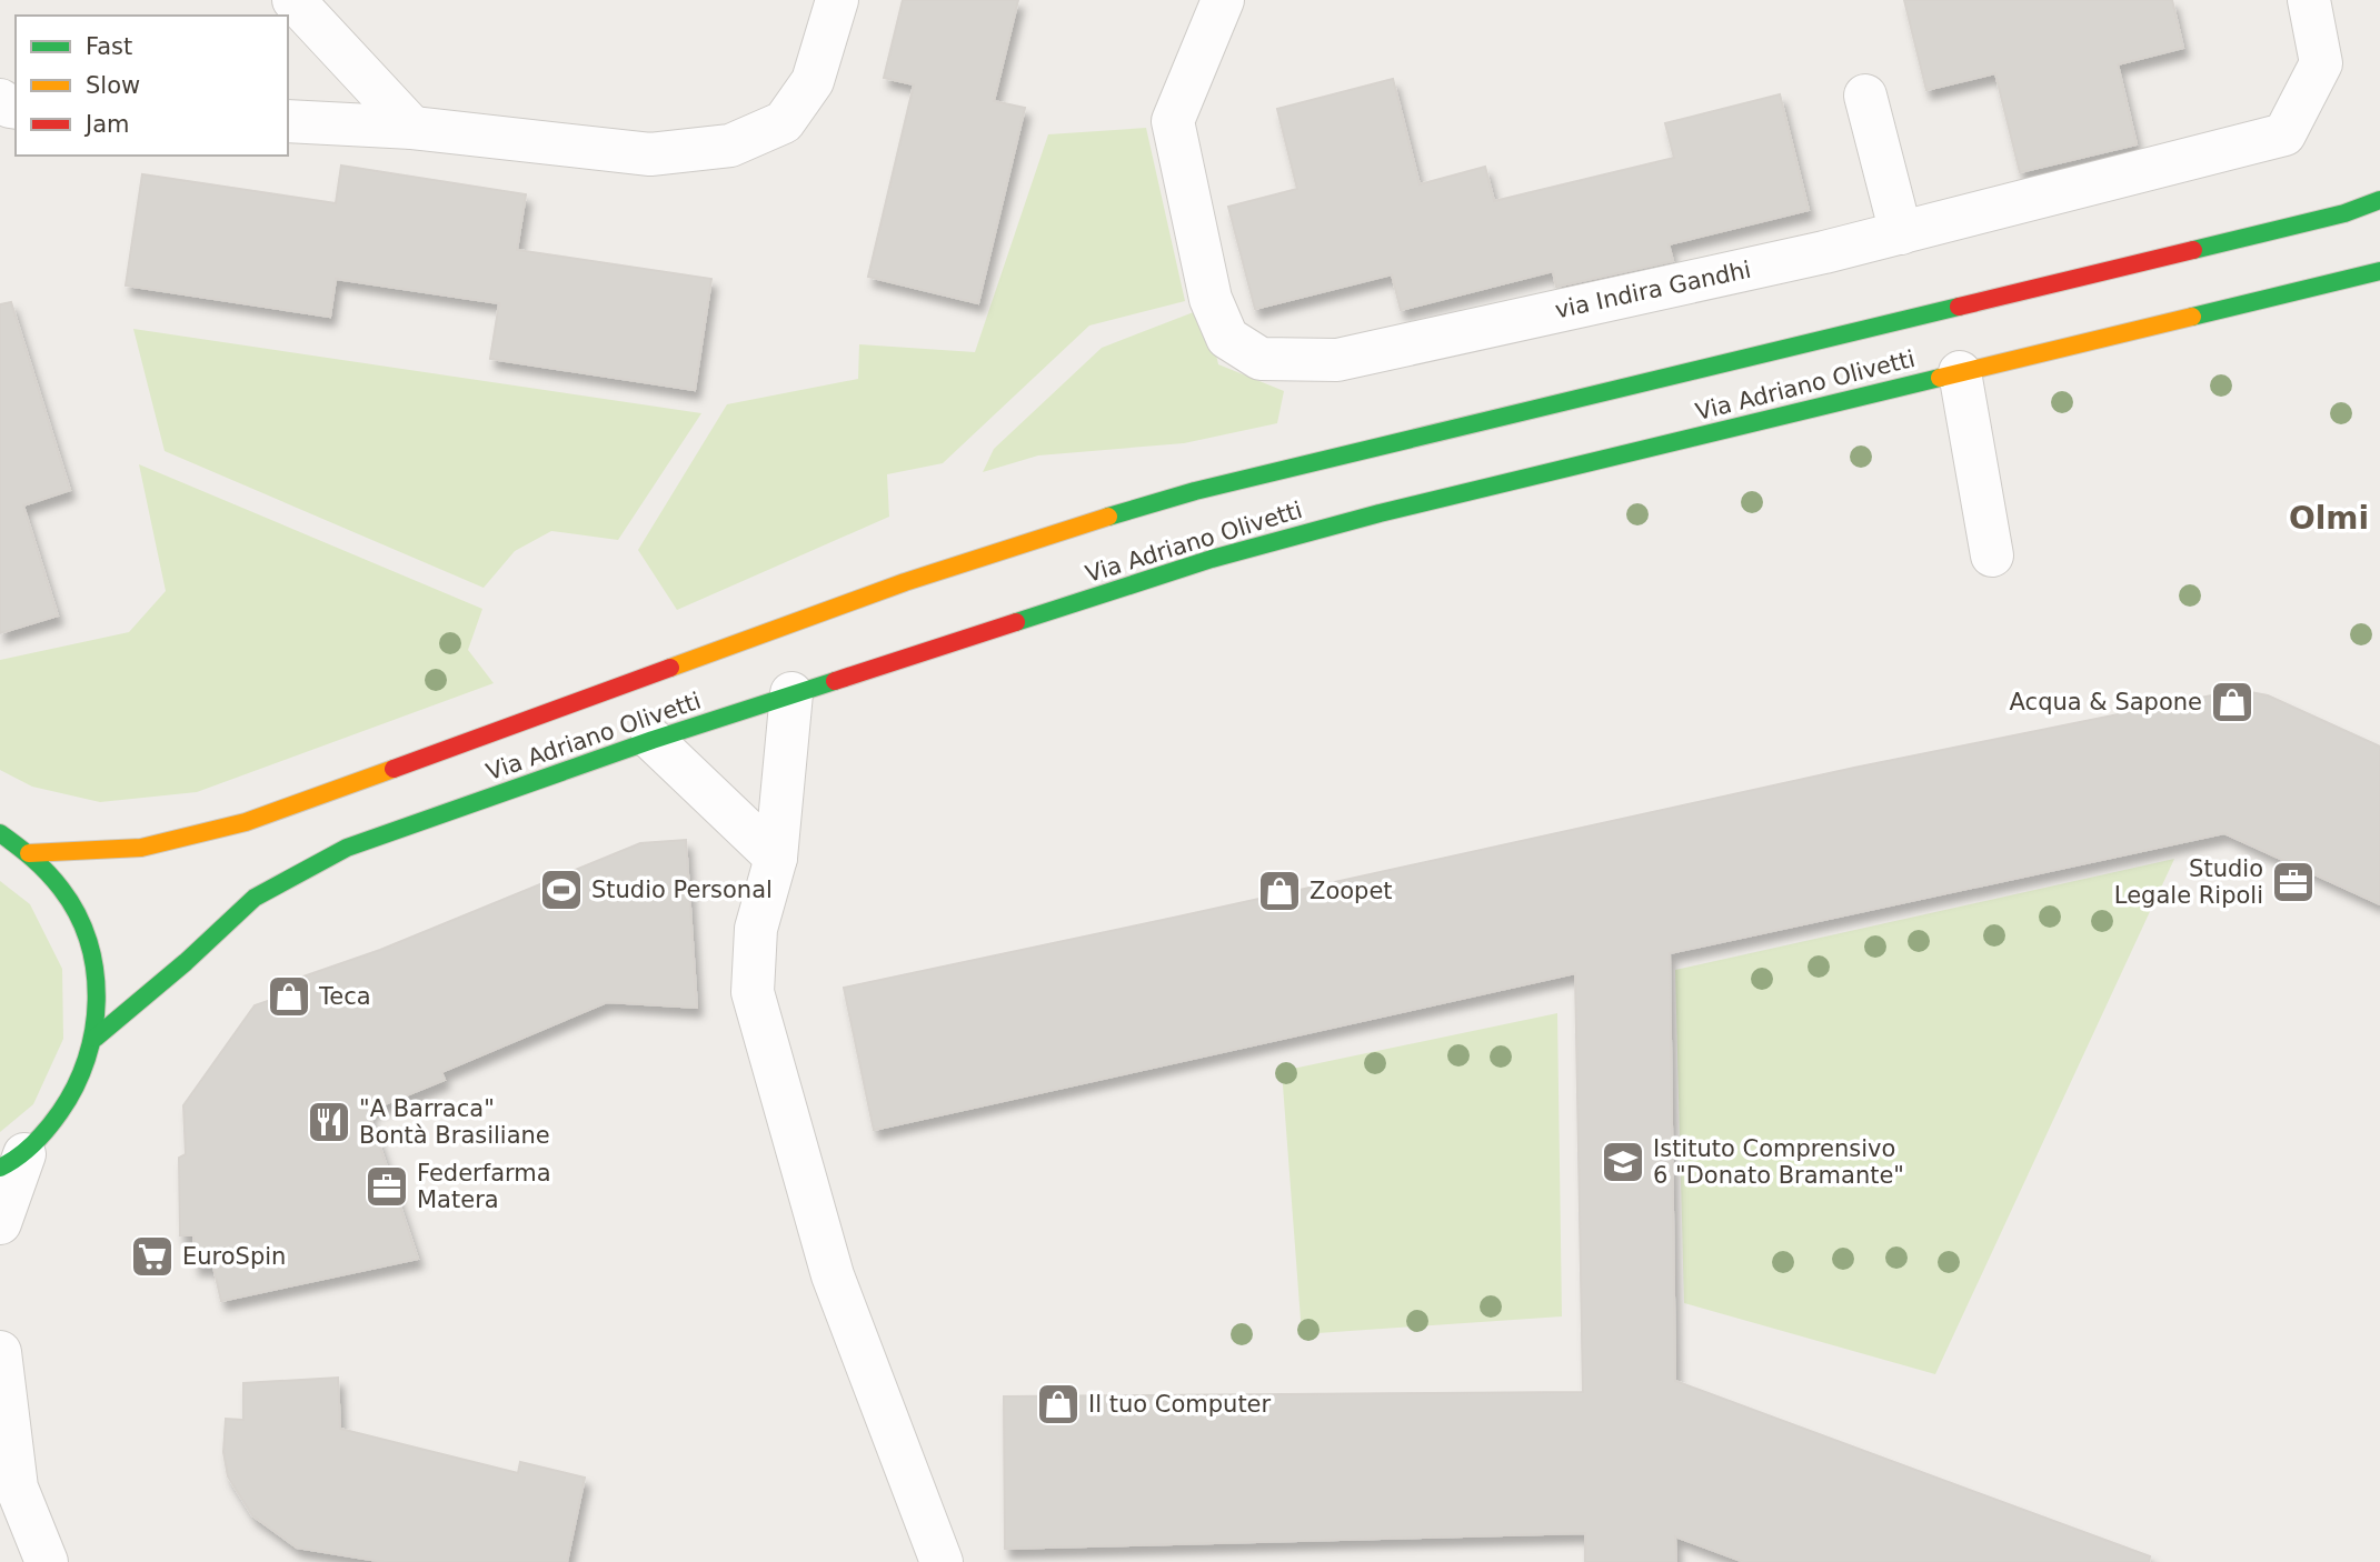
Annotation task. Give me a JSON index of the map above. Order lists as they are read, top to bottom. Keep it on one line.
{"streets":{"street":["via Indira Gandhi","Via Adriano Olivetti"]},"districts":["Olmi"],"places":{"shop":["Acqua & Sapone","Zoopet","Teca","Il tuo Computer"],"office":["Studio Legale Ripoli","Federfarma Matera"],"sports":["Studio Personal"],"restaurant":["\"A Barraca\" Bontà Brasiliane"],"school or university":["Istituto Comprensivo 6 \"Donato Bramante\""],"supermarket":["EuroSpin"]},"legend":["Fast","Slow","Jam"]}
